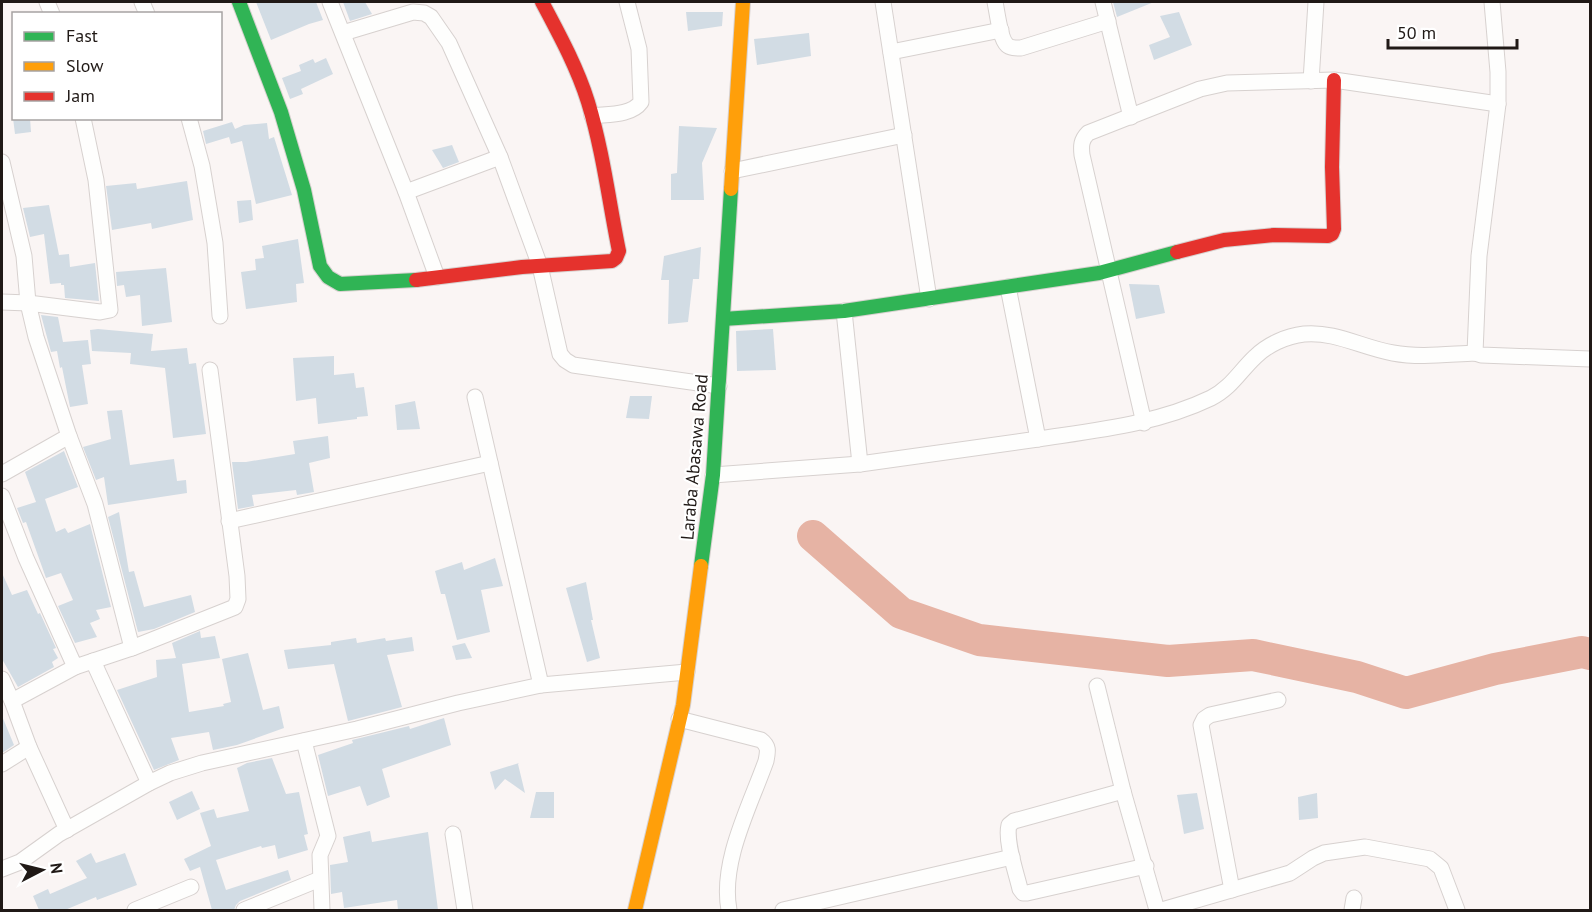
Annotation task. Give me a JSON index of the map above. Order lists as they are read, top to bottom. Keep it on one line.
{"streets":{"street":["Laraba Abasawa Road"]},"legend":["Fast","Slow","Jam"],"scale_bar":"50 m","north":"right"}
